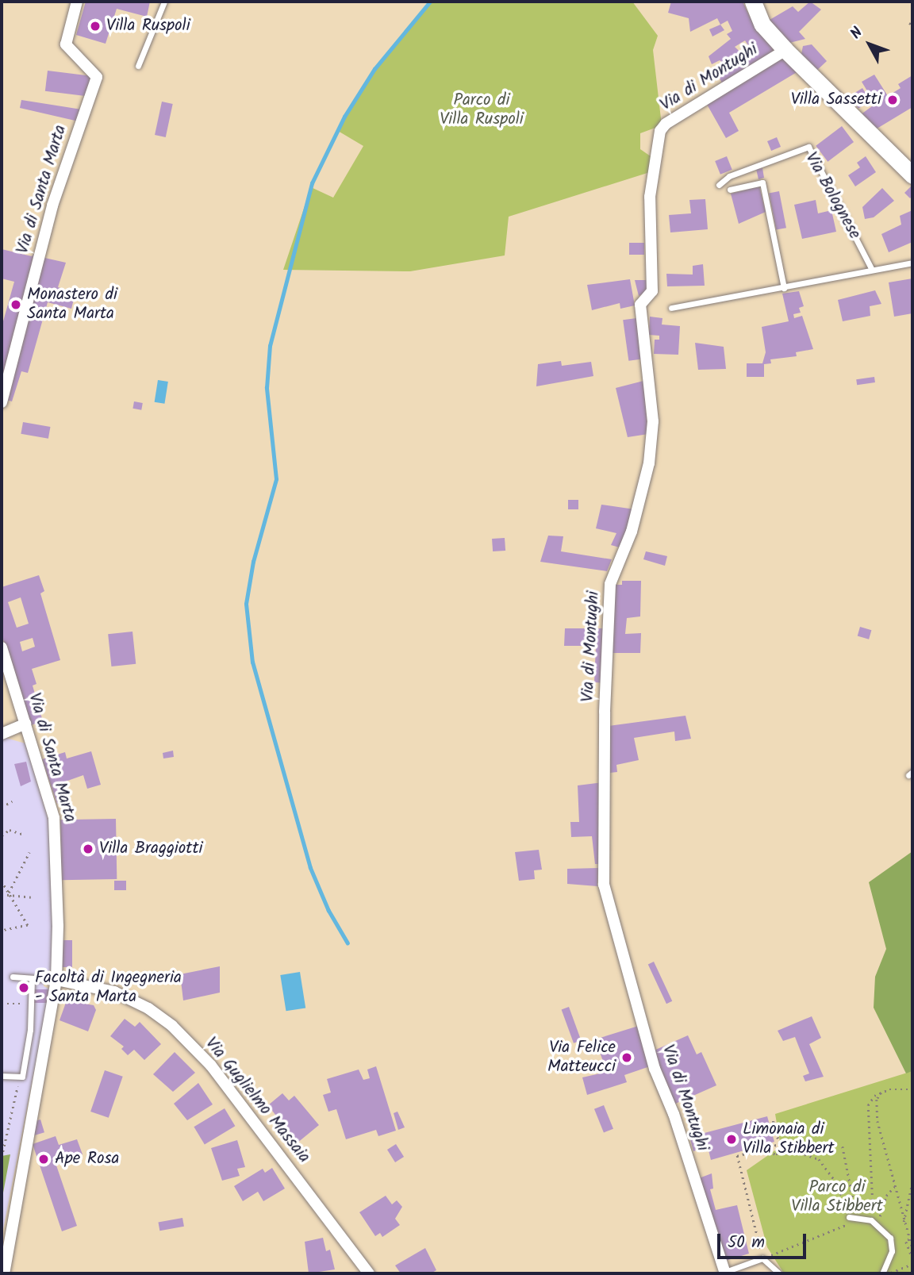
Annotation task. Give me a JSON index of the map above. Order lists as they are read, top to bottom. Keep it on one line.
{"streets":{"street":["Via di Montughi","Via di Santa Marta","Via Guglielmo Massaia"],"lane":["Via Bolognese"]},"crossings":[["Via di Santa Marta","Via Guglielmo Massaia"]],"parks":["Parco di Villa Ruspoli","Parco di Villa Stibbert"],"places":["Villa Ruspoli","Villa Sassetti","Monastero di Santa Marta","Villa Braggiotti","Facoltà di Ingegneria - Santa Marta","Via Felice Matteucci","Limonaia di Villa Stibbert","Ape Rosa"],"scale_bar":"50 m","north":"top left"}
